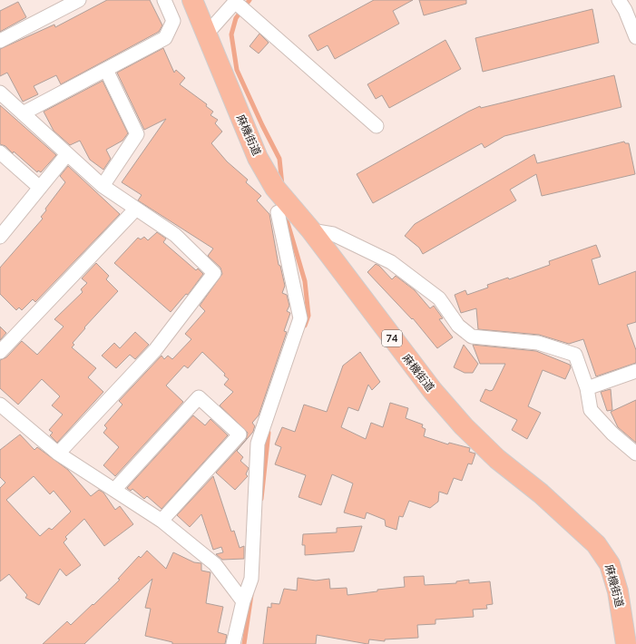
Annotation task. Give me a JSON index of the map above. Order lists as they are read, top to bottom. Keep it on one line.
{"streets":{"main road":["麻機街道","74"]}}
